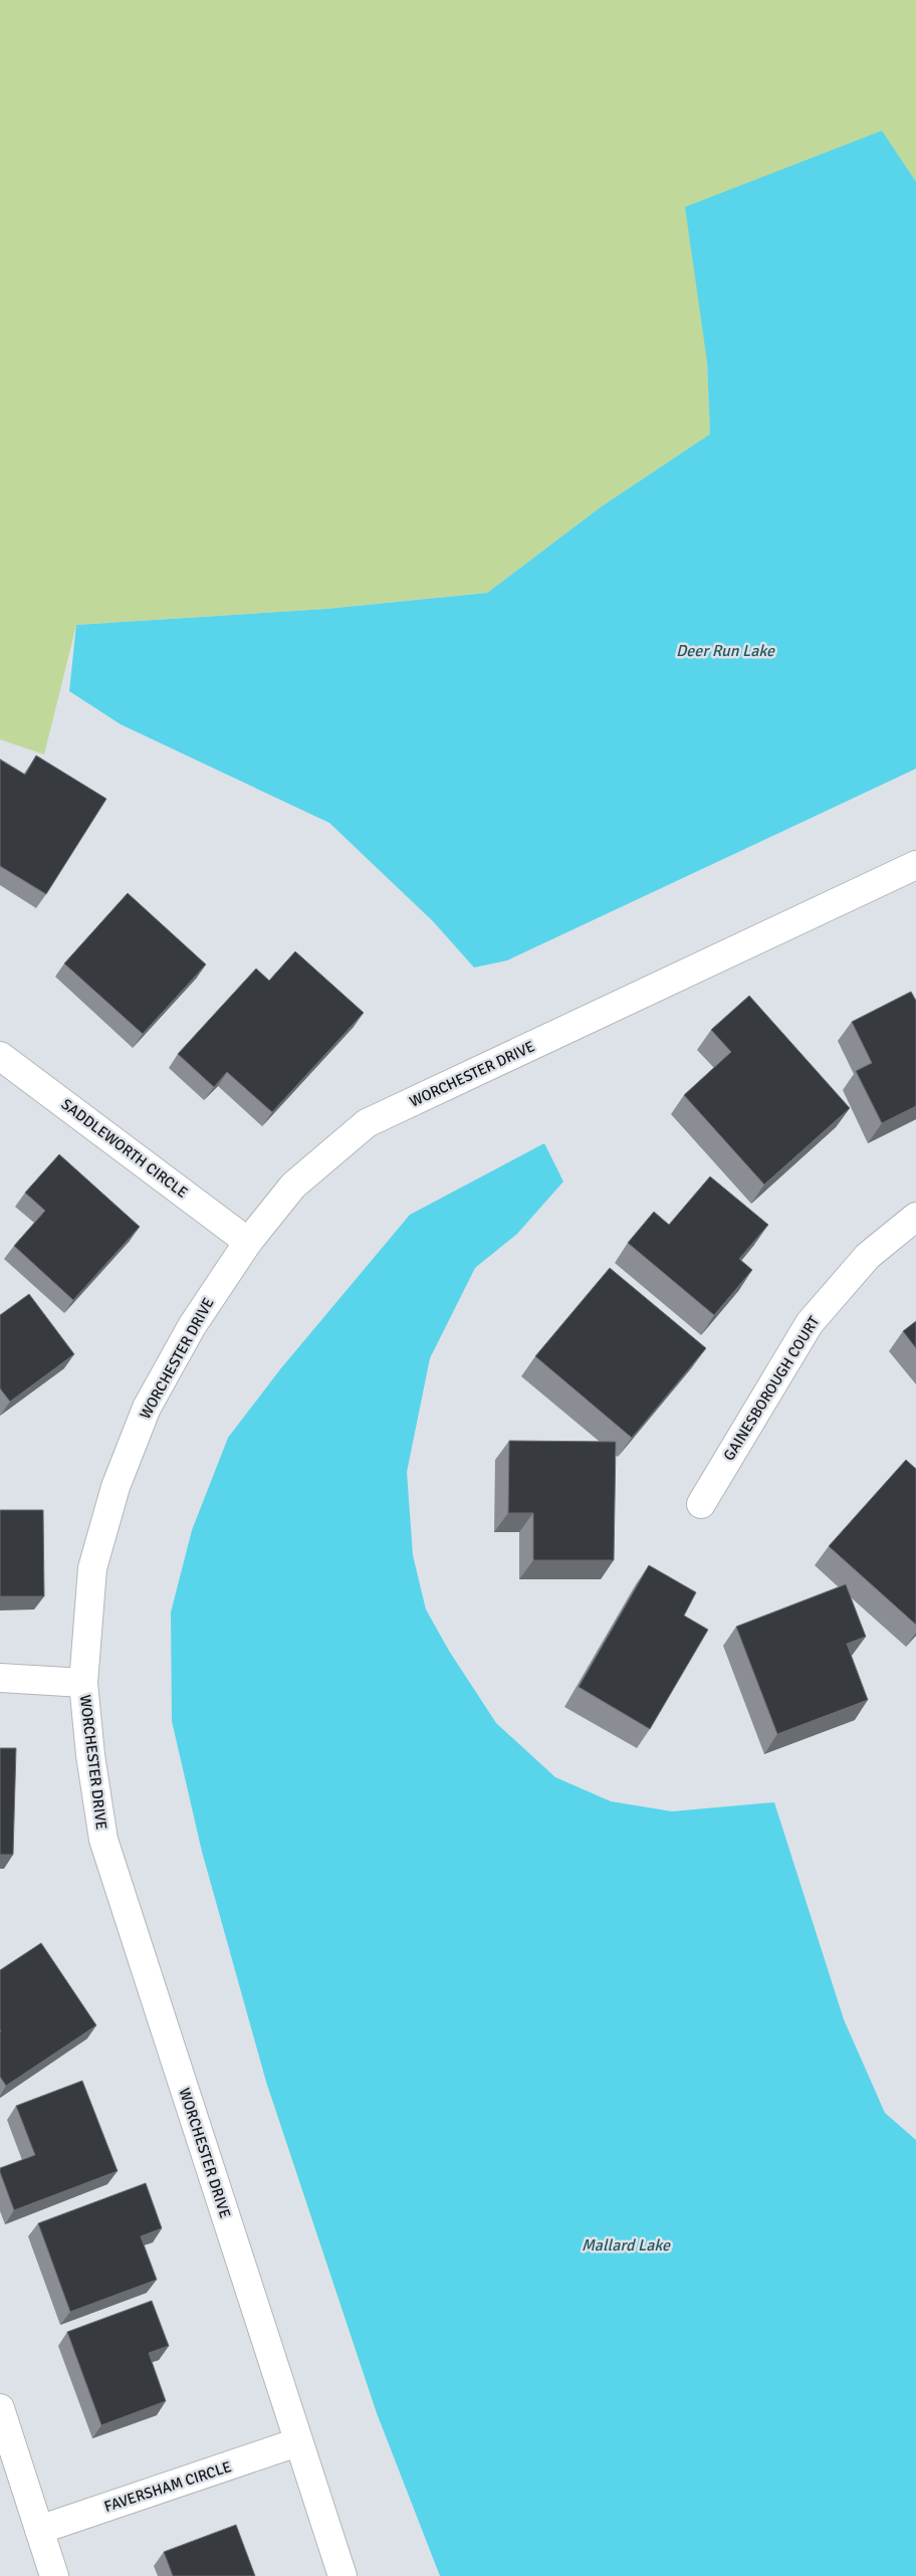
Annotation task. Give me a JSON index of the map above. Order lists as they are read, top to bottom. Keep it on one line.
{"streets":{"street":["WORCHESTER DRIVE","SADDLEWORTH CIRCLE","GAINESBOROUGH COURT","FAVERSHAM CIRCLE"]},"crossings":[["WORCHESTER DRIVE","SADDLEWORTH CIRCLE"],["WORCHESTER DRIVE","FAVERSHAM CIRCLE"]],"water":["Deer Run Lake","Mallard Lake"]}
